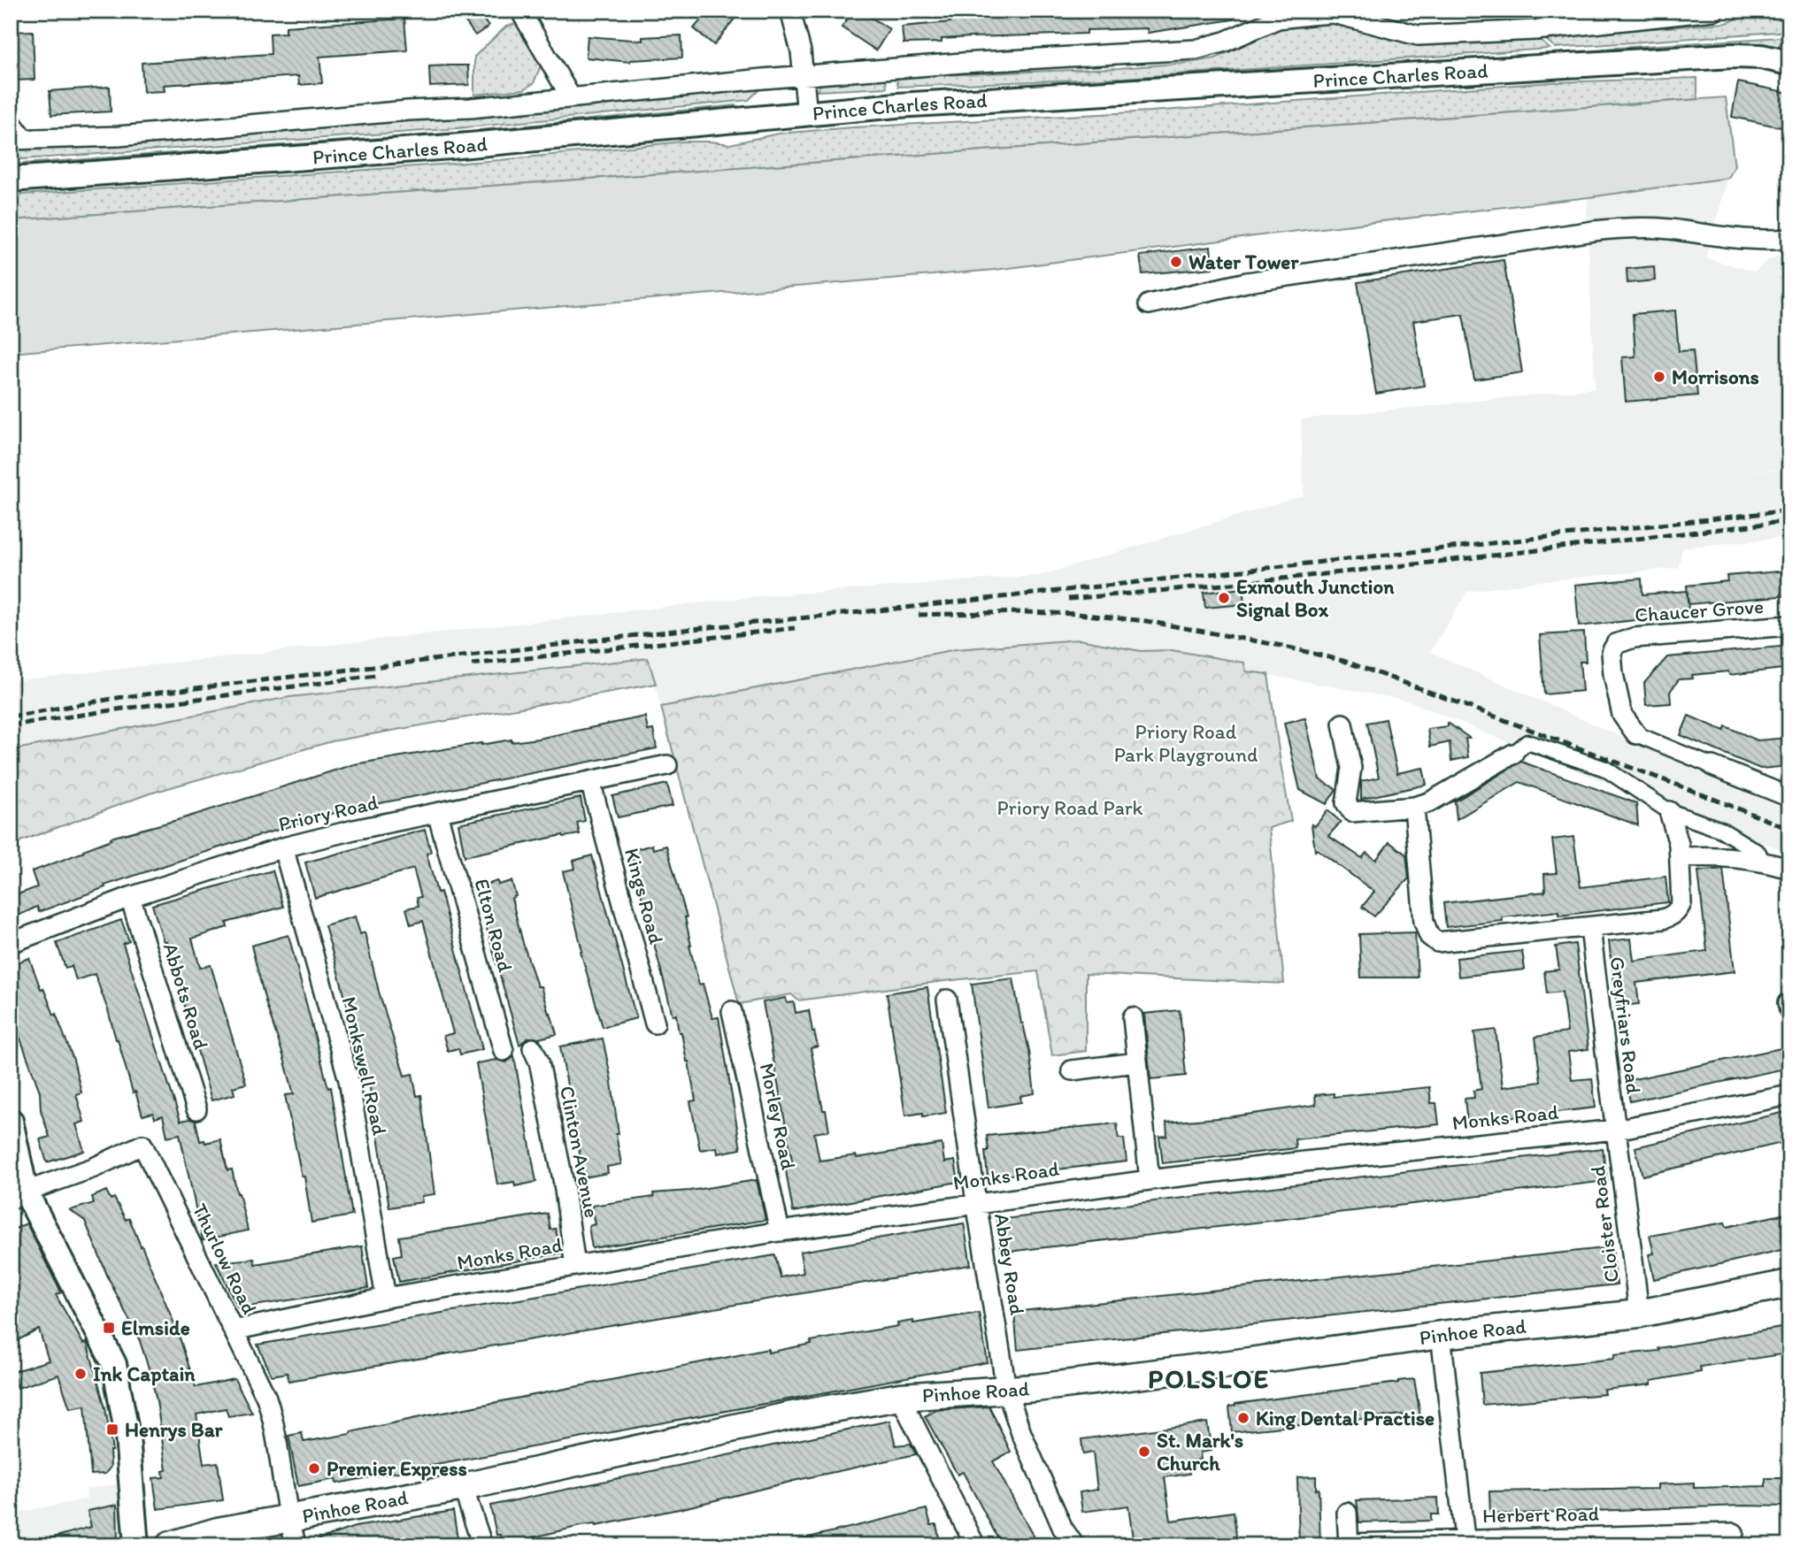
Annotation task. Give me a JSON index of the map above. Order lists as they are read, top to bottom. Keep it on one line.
{"streets":{"main road":["Pinhoe Road"],"street":["Prince Charles Road","Chaucer Grove","Priory Road","Kings Road","Elton Road","Abbots Road","Greyfriars Road","Monkswell Road","Morley Road","Monks Road","Clinton Avenue","Cloister Road","Thurlow Road","Abbey Road","Herbert Road"]},"crossings":[["Priory Road","Kings Road"],["Priory Road","Elton Road"],["Priory Road","Abbots Road"],["Priory Road","Monkswell Road"],["Greyfriars Road","Monks Road"],["Greyfriars Road","Cloister Road"],["Monkswell Road","Monks Road"],["Morley Road","Monks Road"],["Monks Road","Clinton Avenue"],["Monks Road","Cloister Road"],["Monks Road","Thurlow Road"],["Monks Road","Abbey Road"],["Cloister Road","Pinhoe Road"],["Thurlow Road","Pinhoe Road"],["Abbey Road","Pinhoe Road"]],"districts":["POLSLOE"],"parks":["Priory Road Park Playground","Priory Road Park"],"places":{"other":["Water Tower","Morrisons","Exmouth Junction Signal Box","Ink Captain","King Dental Practise","St. Mark's Church","Premier Express"],"transit":["Elmside","Henrys Bar"]}}
